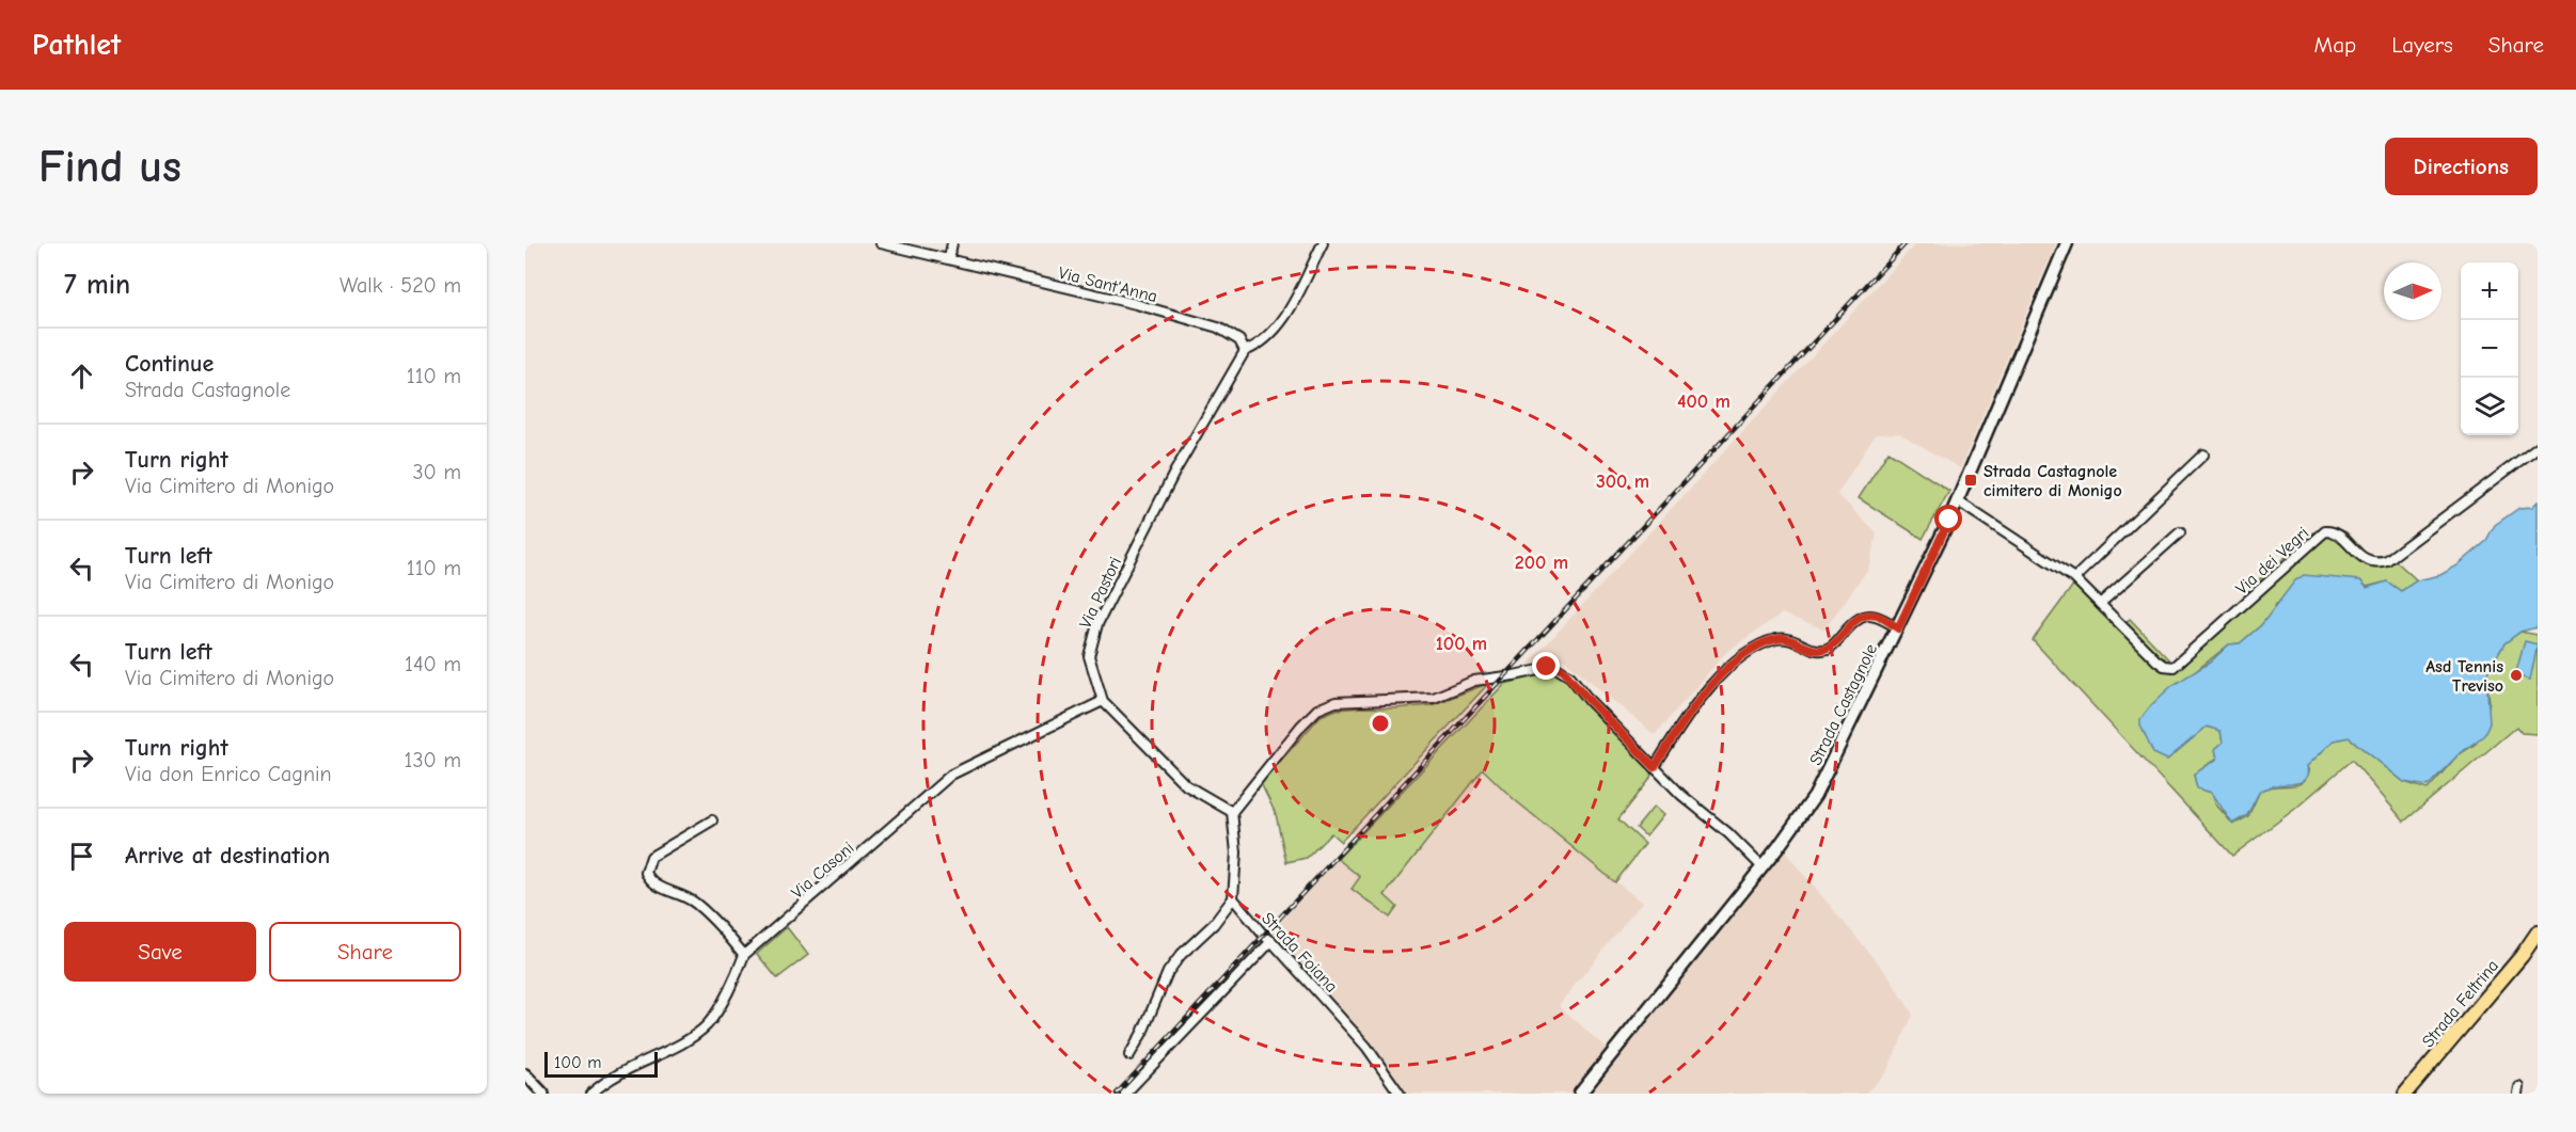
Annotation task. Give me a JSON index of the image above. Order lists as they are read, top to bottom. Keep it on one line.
{"streets":{"main road":["Strada Castagnole","Strada Feltrina"],"street":["Via Sant'Anna","Via dei Vegri","Via Pastori","Via Casoni","Strada Foiana"]},"crossings":[["Via Sant'Anna","Via Pastori"],["Via dei Vegri","Strada Castagnole"],["Via Pastori","Via Casoni"]],"places":{"transit":["Strada Castagnole cimitero di Monigo"],"other":["Asd Tennis Treviso"]},"scale_bar":"100 m","north":"right","page":{"header":"Pathlet","nav":["Map","Layers","Share"],"buttons":["Directions",["Save","Share"]],"title":"Find us","heading":["7 min","Walk · 520 m"],"map_buttons":["+","−"],"list":[["Continue","Strada Castagnole","110 m"],["Turn right","Via Cimitero di Monigo","30 m"],["Turn left","Via Cimitero di Monigo","110 m"],["Turn left","Via Cimitero di Monigo","140 m"],["Turn right","Via don Enrico Cagnin","130 m"],"Arrive at destination"],"scale":"100 m"},"rings":["400 m","300 m","200 m","100 m"]}
